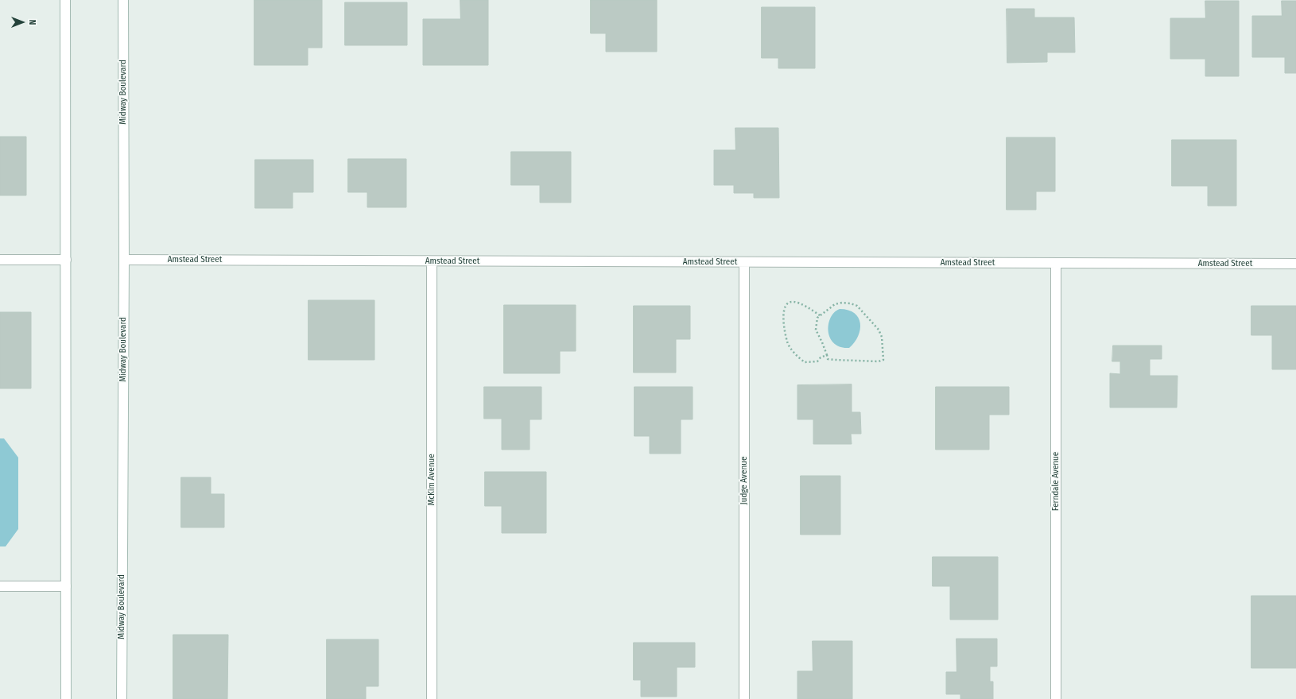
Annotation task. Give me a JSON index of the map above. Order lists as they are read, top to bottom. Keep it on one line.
{"streets":{"street":["Midway Boulevard","Amstead Street","McKim Avenue","Judge Avenue","Ferndale Avenue"]},"crossings":[["Midway Boulevard","Amstead Street"],["Amstead Street","McKim Avenue"],["Amstead Street","Judge Avenue"],["Amstead Street","Ferndale Avenue"]],"north":"right"}
